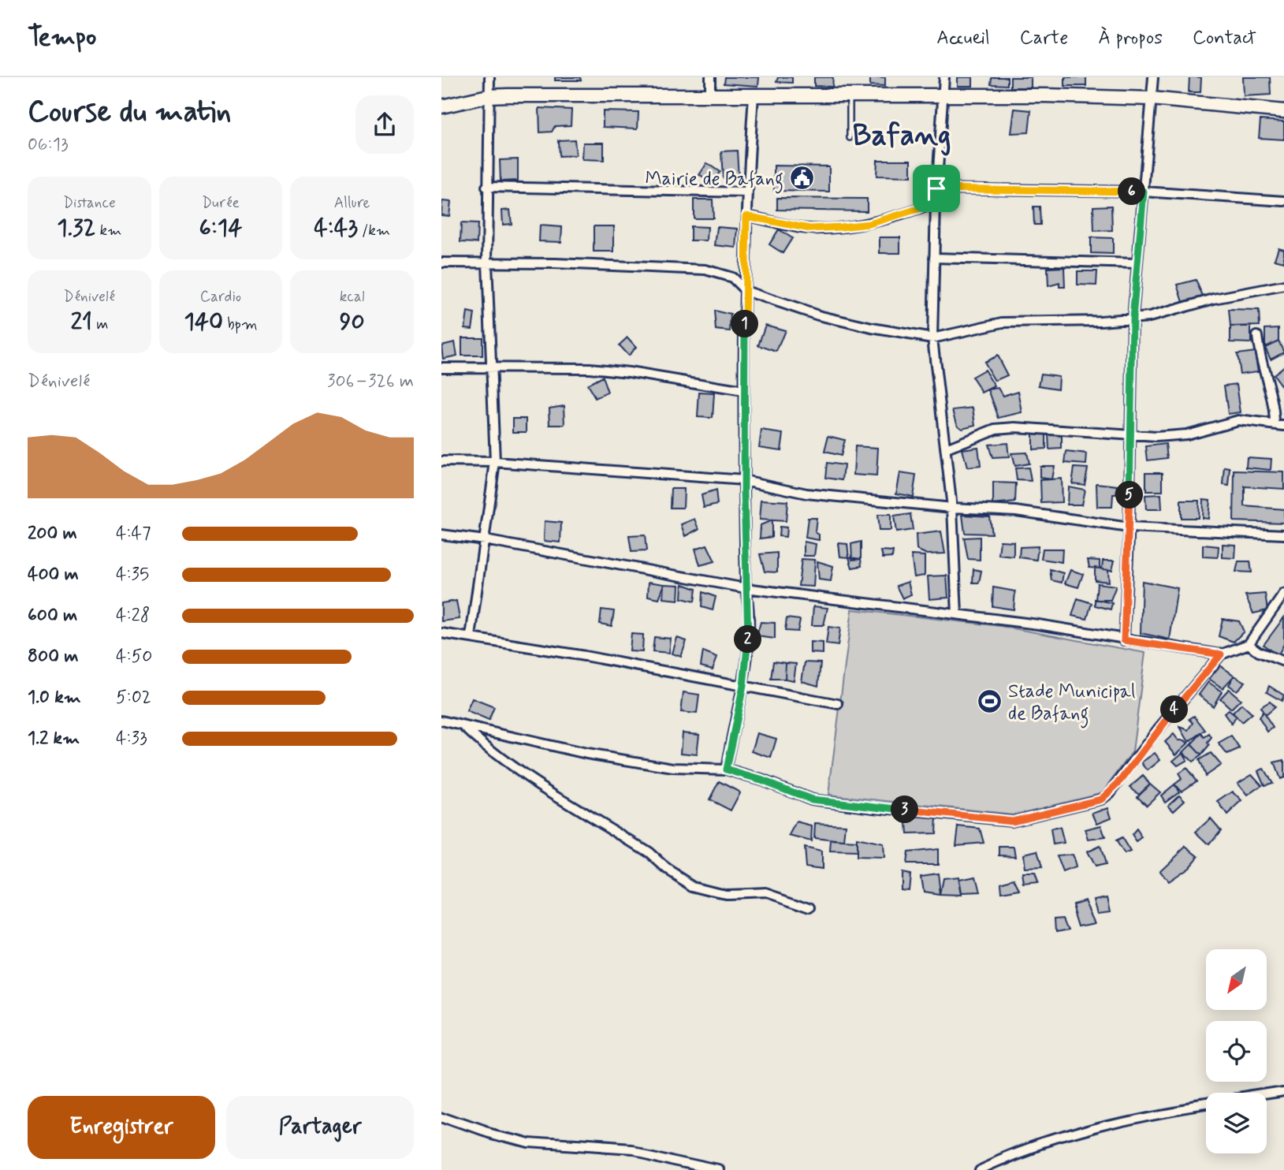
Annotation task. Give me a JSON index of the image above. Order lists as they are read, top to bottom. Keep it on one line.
{"districts":["Bafang"],"places":{"public building":["Mairie de Bafang"],"sports":["Stade Municipal de Bafang"]},"north":"bottom left","page":{"header":"Tempo","nav":["Accueil","Carte","À propos","Contact"],"heading":["Course du matin","06:13"],"stats":[["Distance","1.32 km"],["Durée","6:14"],["Allure","4:43 /km"],["Dénivelé","21 m"],["Cardio","140 bpm"],["kcal","90"]],"pins":["6","1","5","2","4","3"],"chart":["Dénivelé","306–326 m"],"list":[{"name":"200 m","note":"4:47"},{"name":"400 m","note":"4:35"},{"name":"600 m","note":"4:28"},{"name":"800 m","note":"4:50"},{"name":"1.0 km","note":"5:02"},{"name":"1.2 km","note":"4:33"}],"buttons":["Enregistrer","Partager"]}}
